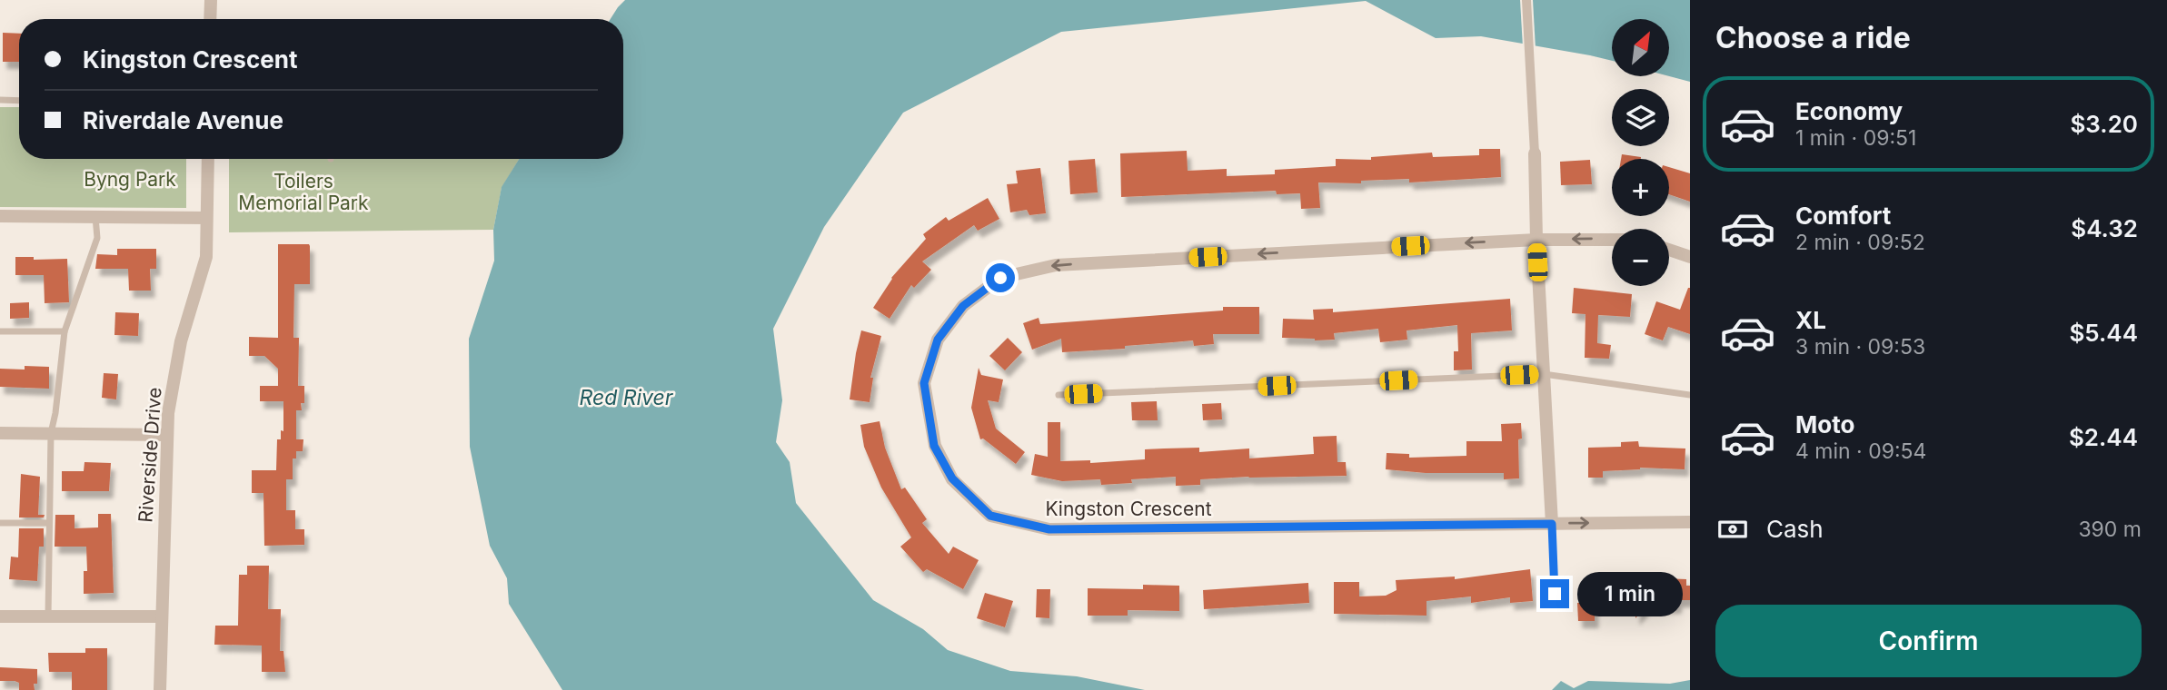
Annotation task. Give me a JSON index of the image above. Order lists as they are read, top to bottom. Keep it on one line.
{"streets":{"street":["Riverside Drive","Kingston Crescent"]},"water":["Red River"],"parks":["Byng Park","Toilers Memorial Park"],"north":"top right","page":{"heading":"Choose a ride","map_buttons":["+","−"],"banner":["Kingston Crescent","Riverdale Avenue"],"list":[{"name":"Economy","note":"1 min · 09:51","value":"$3.20"},{"name":"Comfort","note":"2 min · 09:52","value":"$4.32"},{"name":"XL","note":"3 min · 09:53","value":"$5.44"},{"name":"Moto","note":"4 min · 09:54","value":"$2.44"}],"pay":["Cash","390 m"],"bubble":"1 min","buttons":"Confirm"}}
